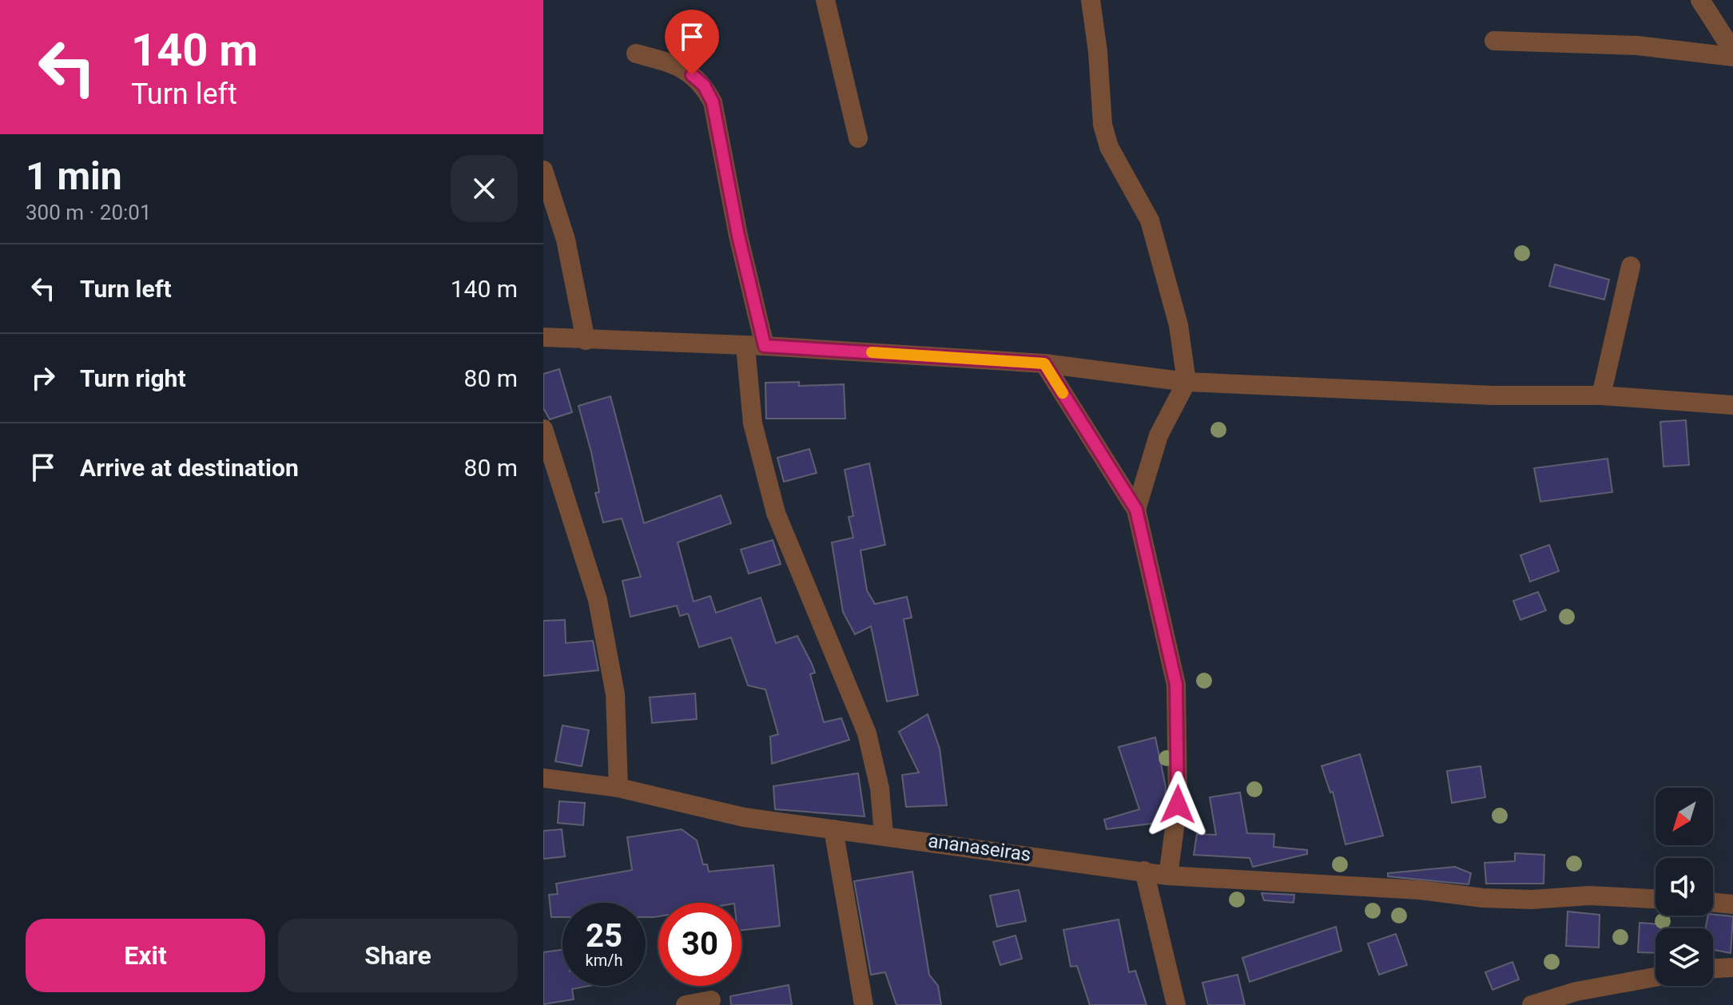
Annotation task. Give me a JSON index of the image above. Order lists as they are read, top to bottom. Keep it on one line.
{"streets":{"street":["ananaseiras"]},"north":"bottom left","page":{"turn":["140 m","Turn left"],"heading":["1 min","300 m · 20:01"],"list":[{"name":"Turn left","value":"140 m"},{"name":"Turn right","value":"80 m"},{"name":"Arrive at destination","value":"80 m"}],"speed":"25 km/h","limit":"30","buttons":["Exit","Share"]}}
